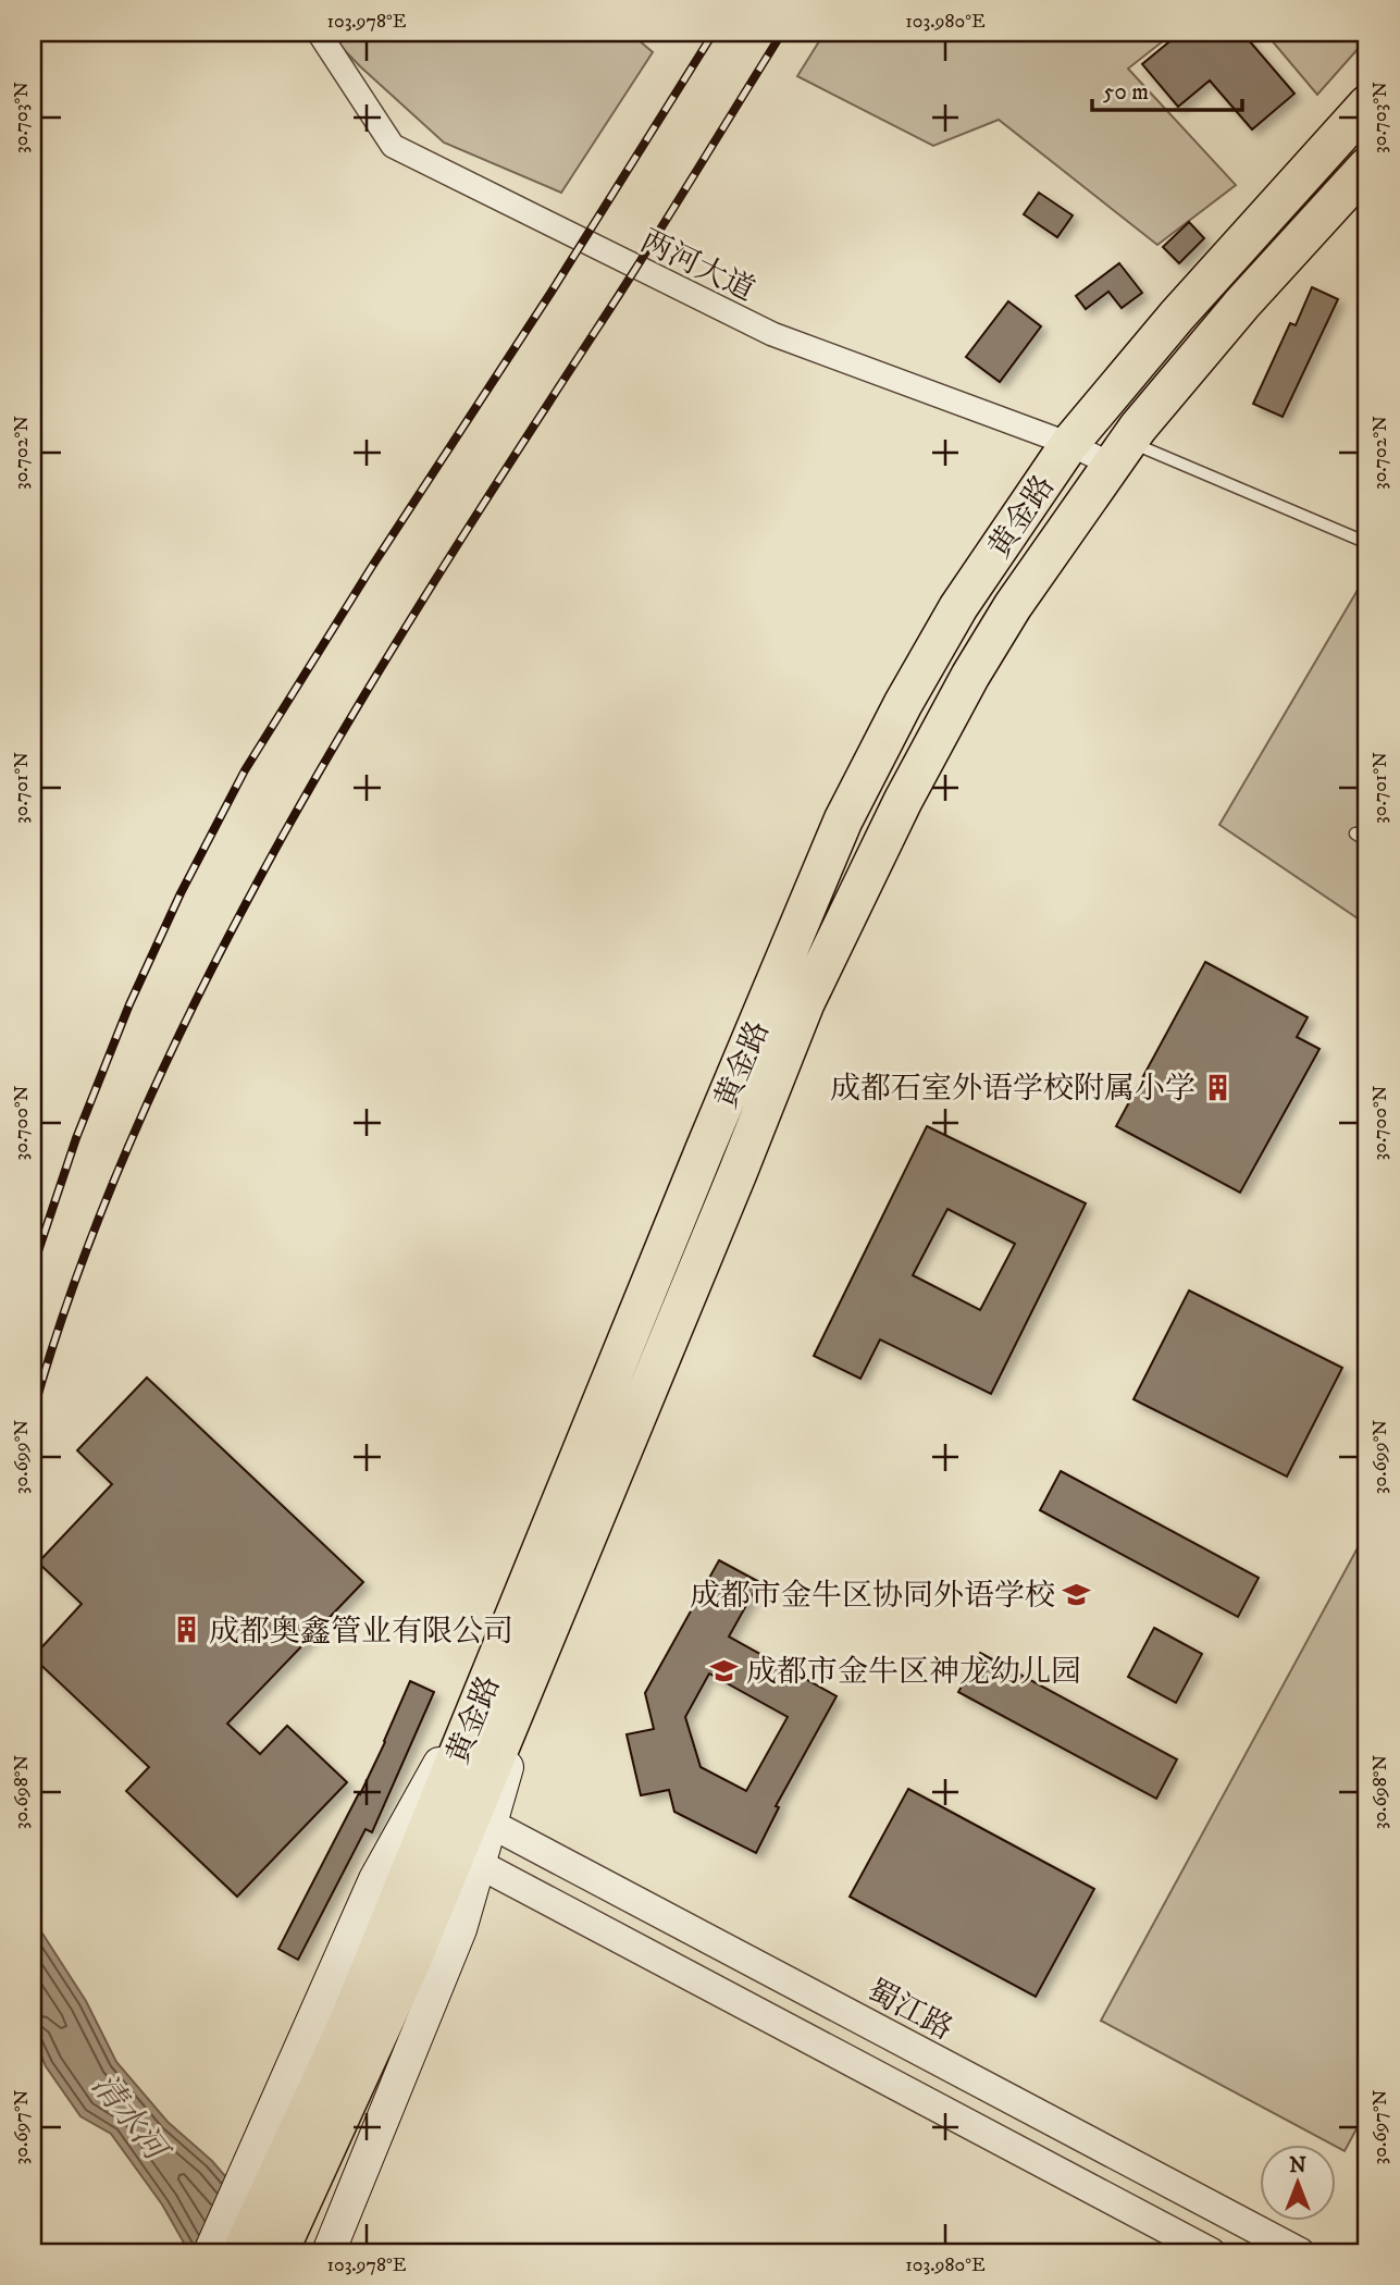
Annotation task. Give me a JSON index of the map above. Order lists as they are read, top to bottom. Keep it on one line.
{"streets":{"main road":["黄金路"],"street":["两河大道","蜀江路"]},"crossings":[["两河大道","黄金路"]],"water":["清水河"],"places":{"building":["成都石室外语学校附属小学","成都奥鑫管业有限公司"],"school or university":["成都市金牛区协同外语学校","成都市金牛区神龙幼儿园"]},"scale_bar":"50 m","north":"top","coordinates":["103.978°E","103.980°E","30.703°N","30.702°N","30.701°N","30.700°N","30.699°N","30.698°N","30.697°N"]}
